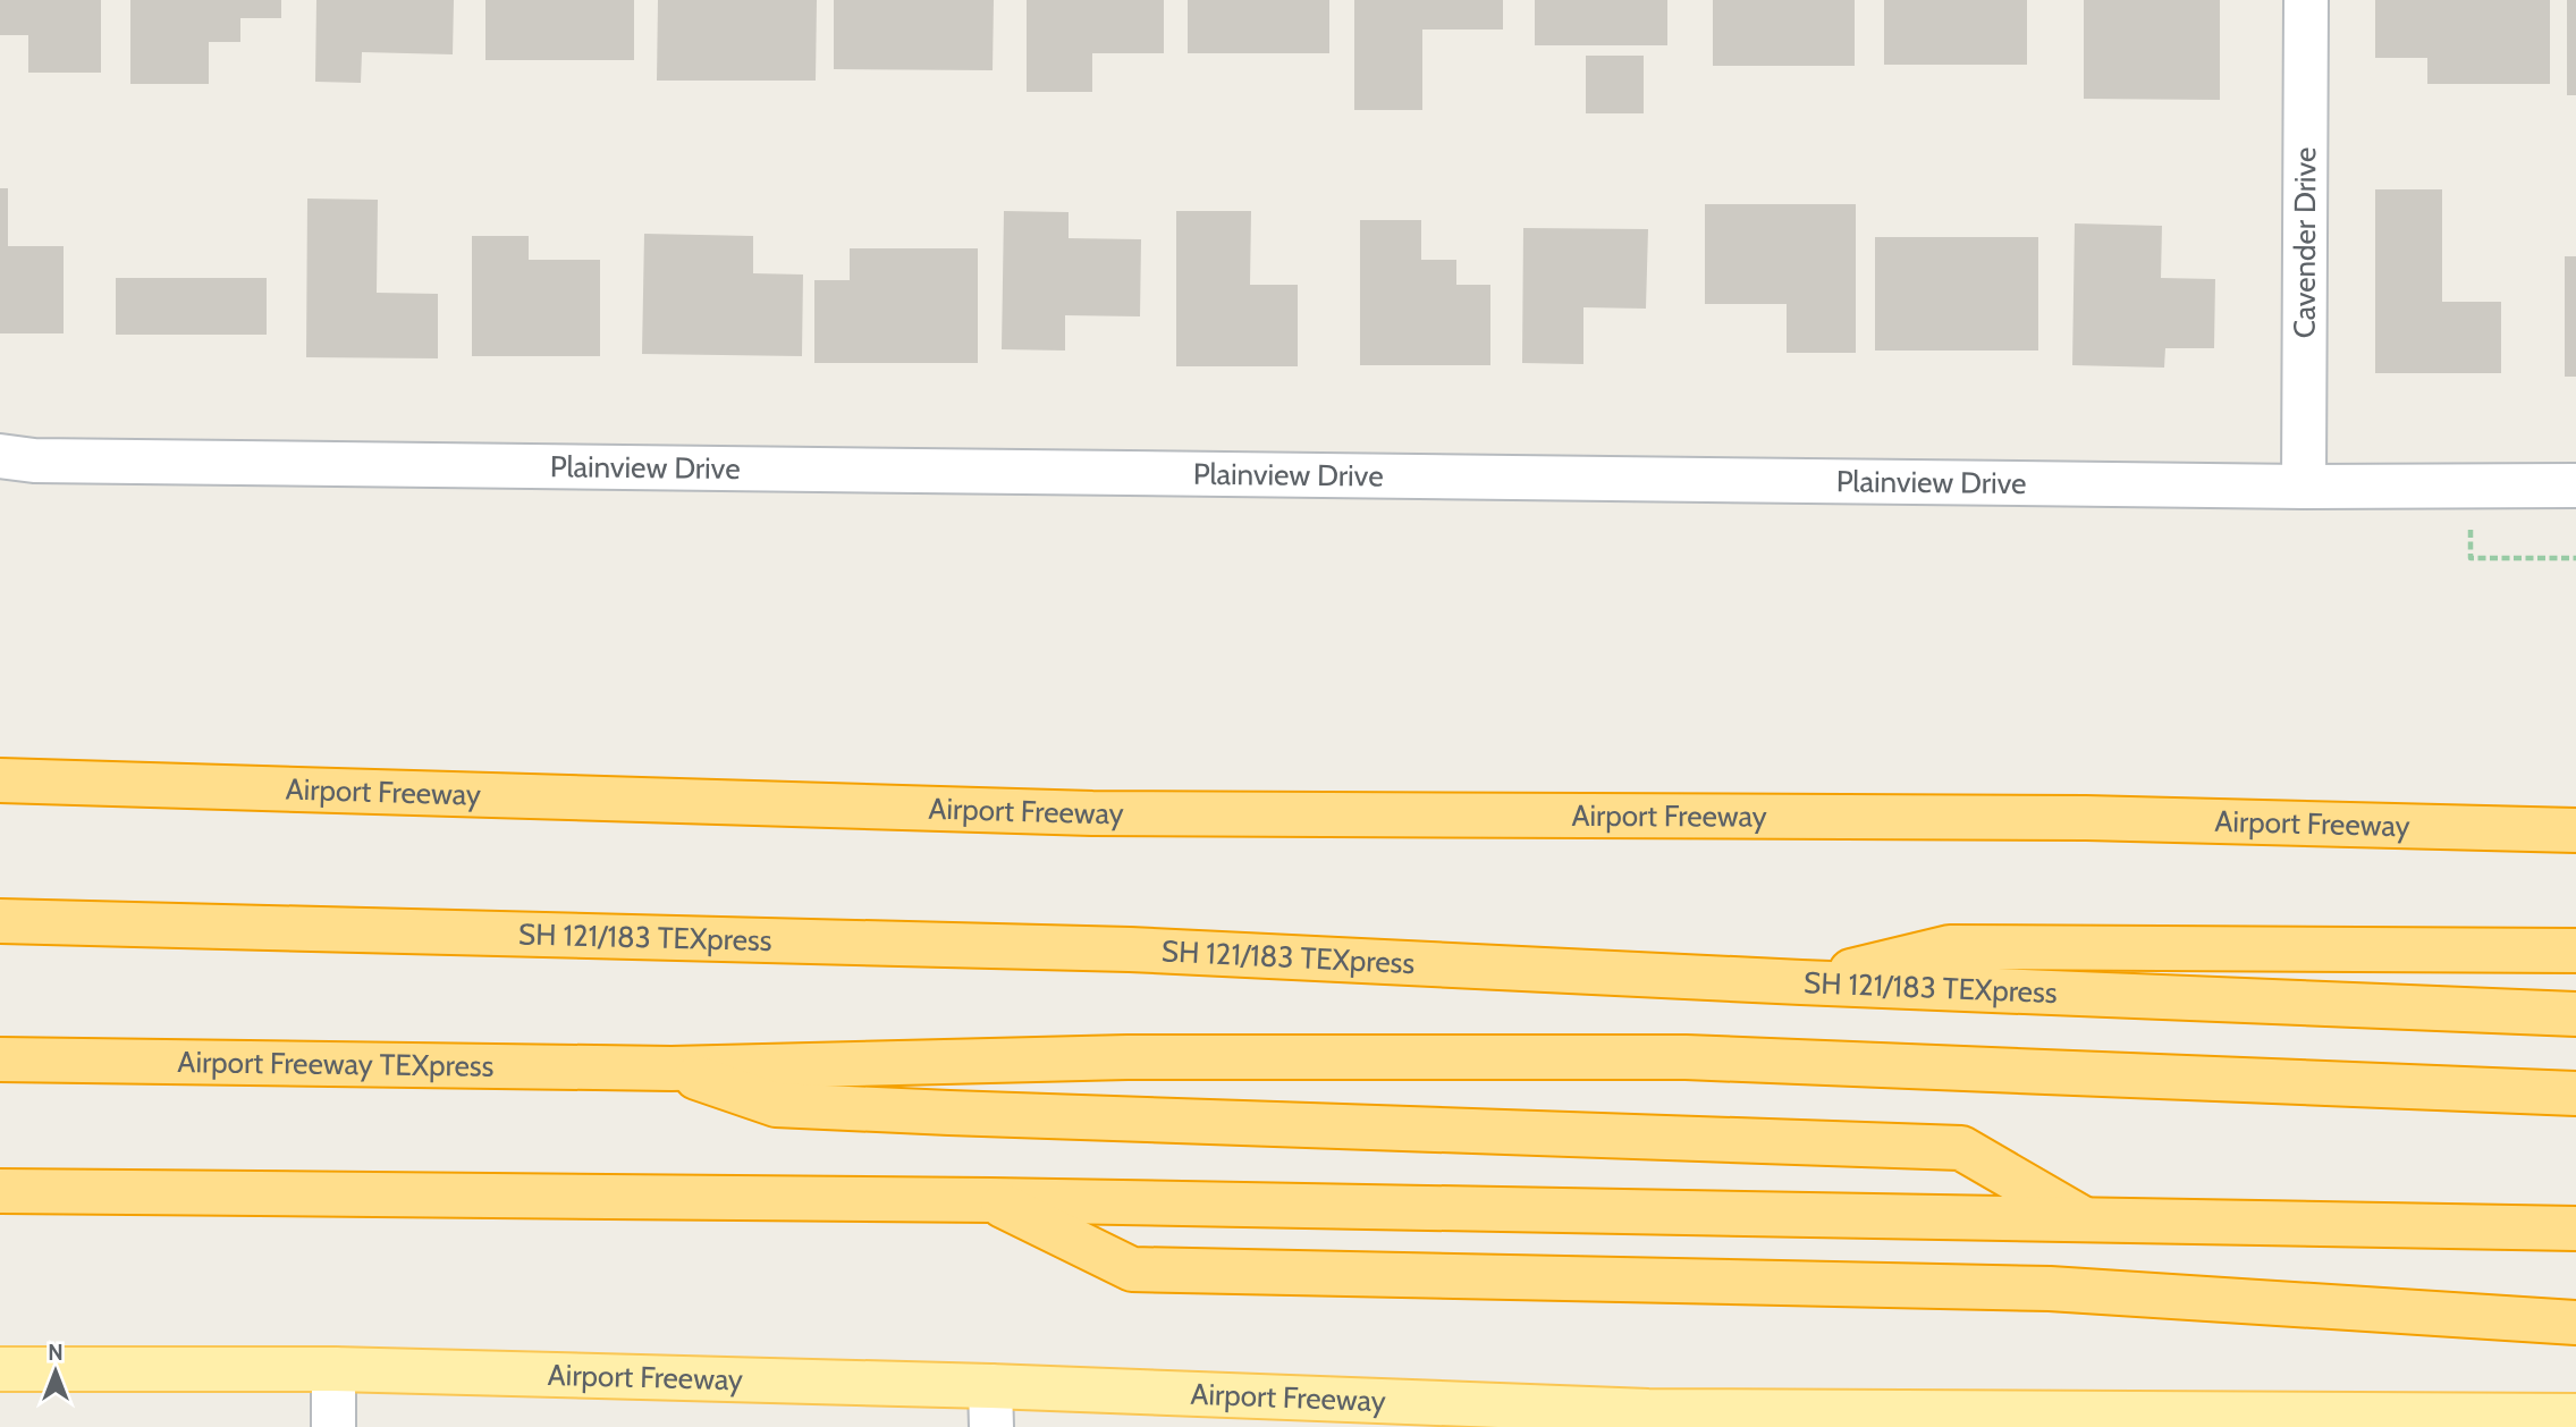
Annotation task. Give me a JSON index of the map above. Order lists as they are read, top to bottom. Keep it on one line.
{"streets":{"highway":["Airport Freeway","SH 121/183 TEXpress","Airport Freeway TEXpress"],"street":["Cavender Drive","Plainview Drive"]},"crossings":[["Cavender Drive","Plainview Drive"]],"north":"top"}
